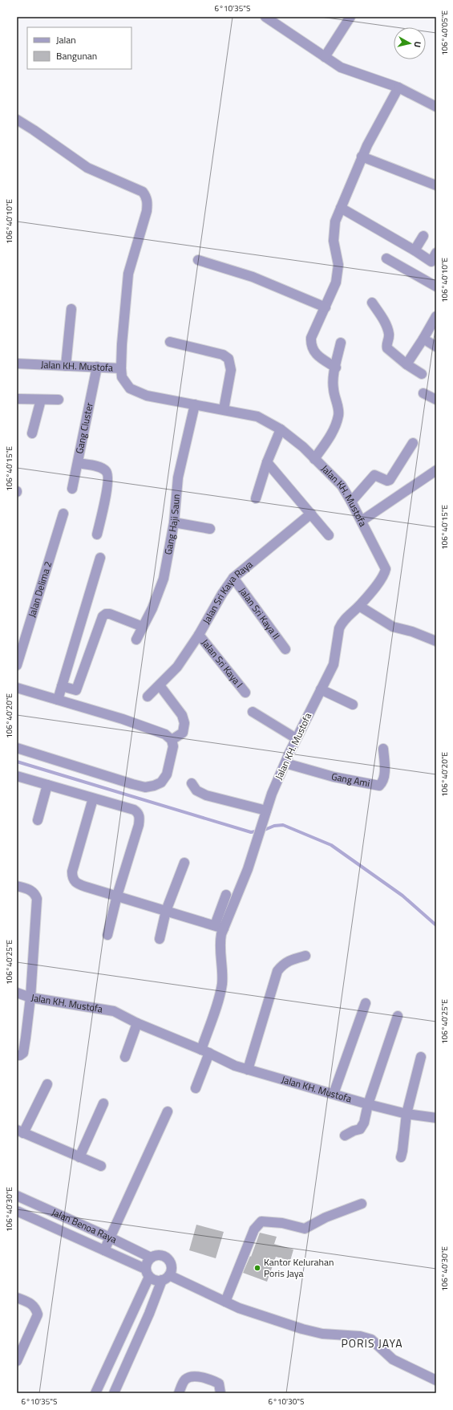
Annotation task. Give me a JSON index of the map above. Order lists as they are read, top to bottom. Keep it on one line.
{"streets":{"street":["Jalan KH. Mustofa","Gang Cluster","Gang Haji Saun","Jalan Delima 2","Jalan Sri Kaya Raya","Jalan Sri Kaya II","Jalan Sri Kaya I","Gang Ami","Jalan Benoa Raya"]},"crossings":[["Jalan KH. Mustofa","Gang Cluster"],["Jalan KH. Mustofa","Gang Haji Saun"],["Jalan KH. Mustofa","Gang Ami"],["Jalan Sri Kaya Raya","Jalan Sri Kaya II"],["Jalan Sri Kaya Raya","Jalan Sri Kaya I"]],"districts":["PORIS JAYA"],"places":["Kantor Kelurahan Poris Jaya"],"legend":["Jalan","Bangunan"],"north":"right","coordinates":["6°10'35\"S","106°40'05\"E","106°40'10\"E","106°40'15\"E","106°40'20\"E","106°40'25\"E","106°40'30\"E","6°10'30\"S"]}
